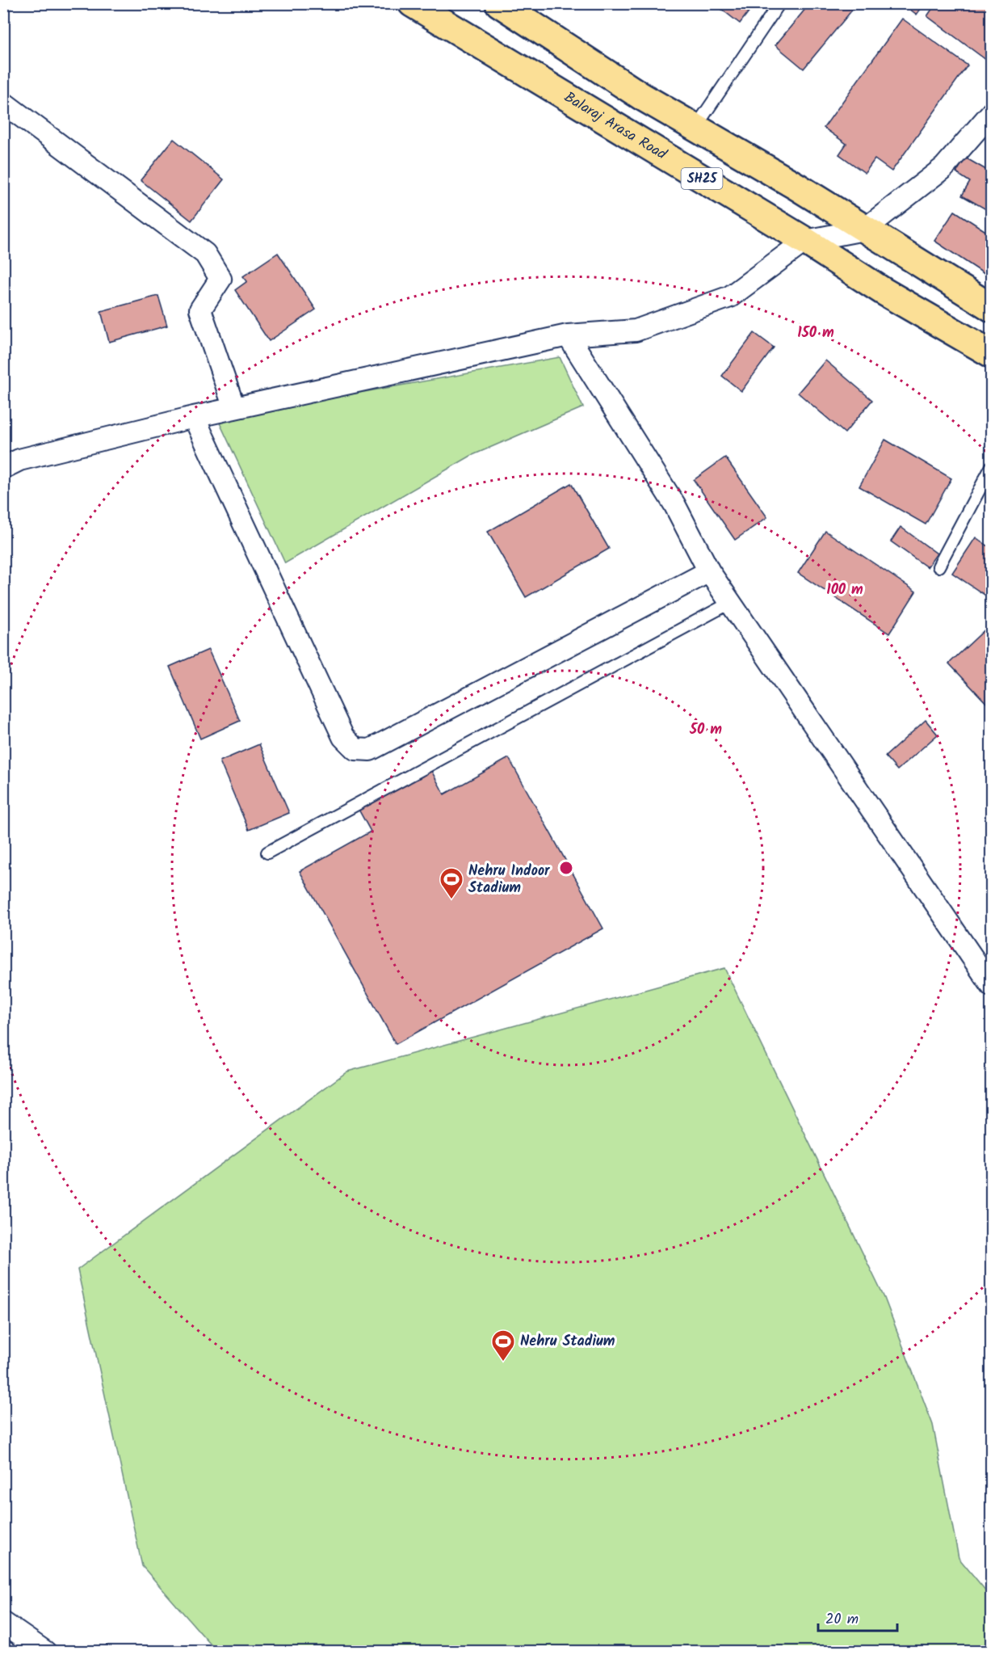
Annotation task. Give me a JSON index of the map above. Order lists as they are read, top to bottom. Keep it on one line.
{"streets":{"main road":["Balaraj Arasa Road","SH25"]},"places":{"sports":["Nehru Indoor Stadium","Nehru Stadium"]},"scale_bar":"20 m","rings":["150 m","100 m","50 m"]}
